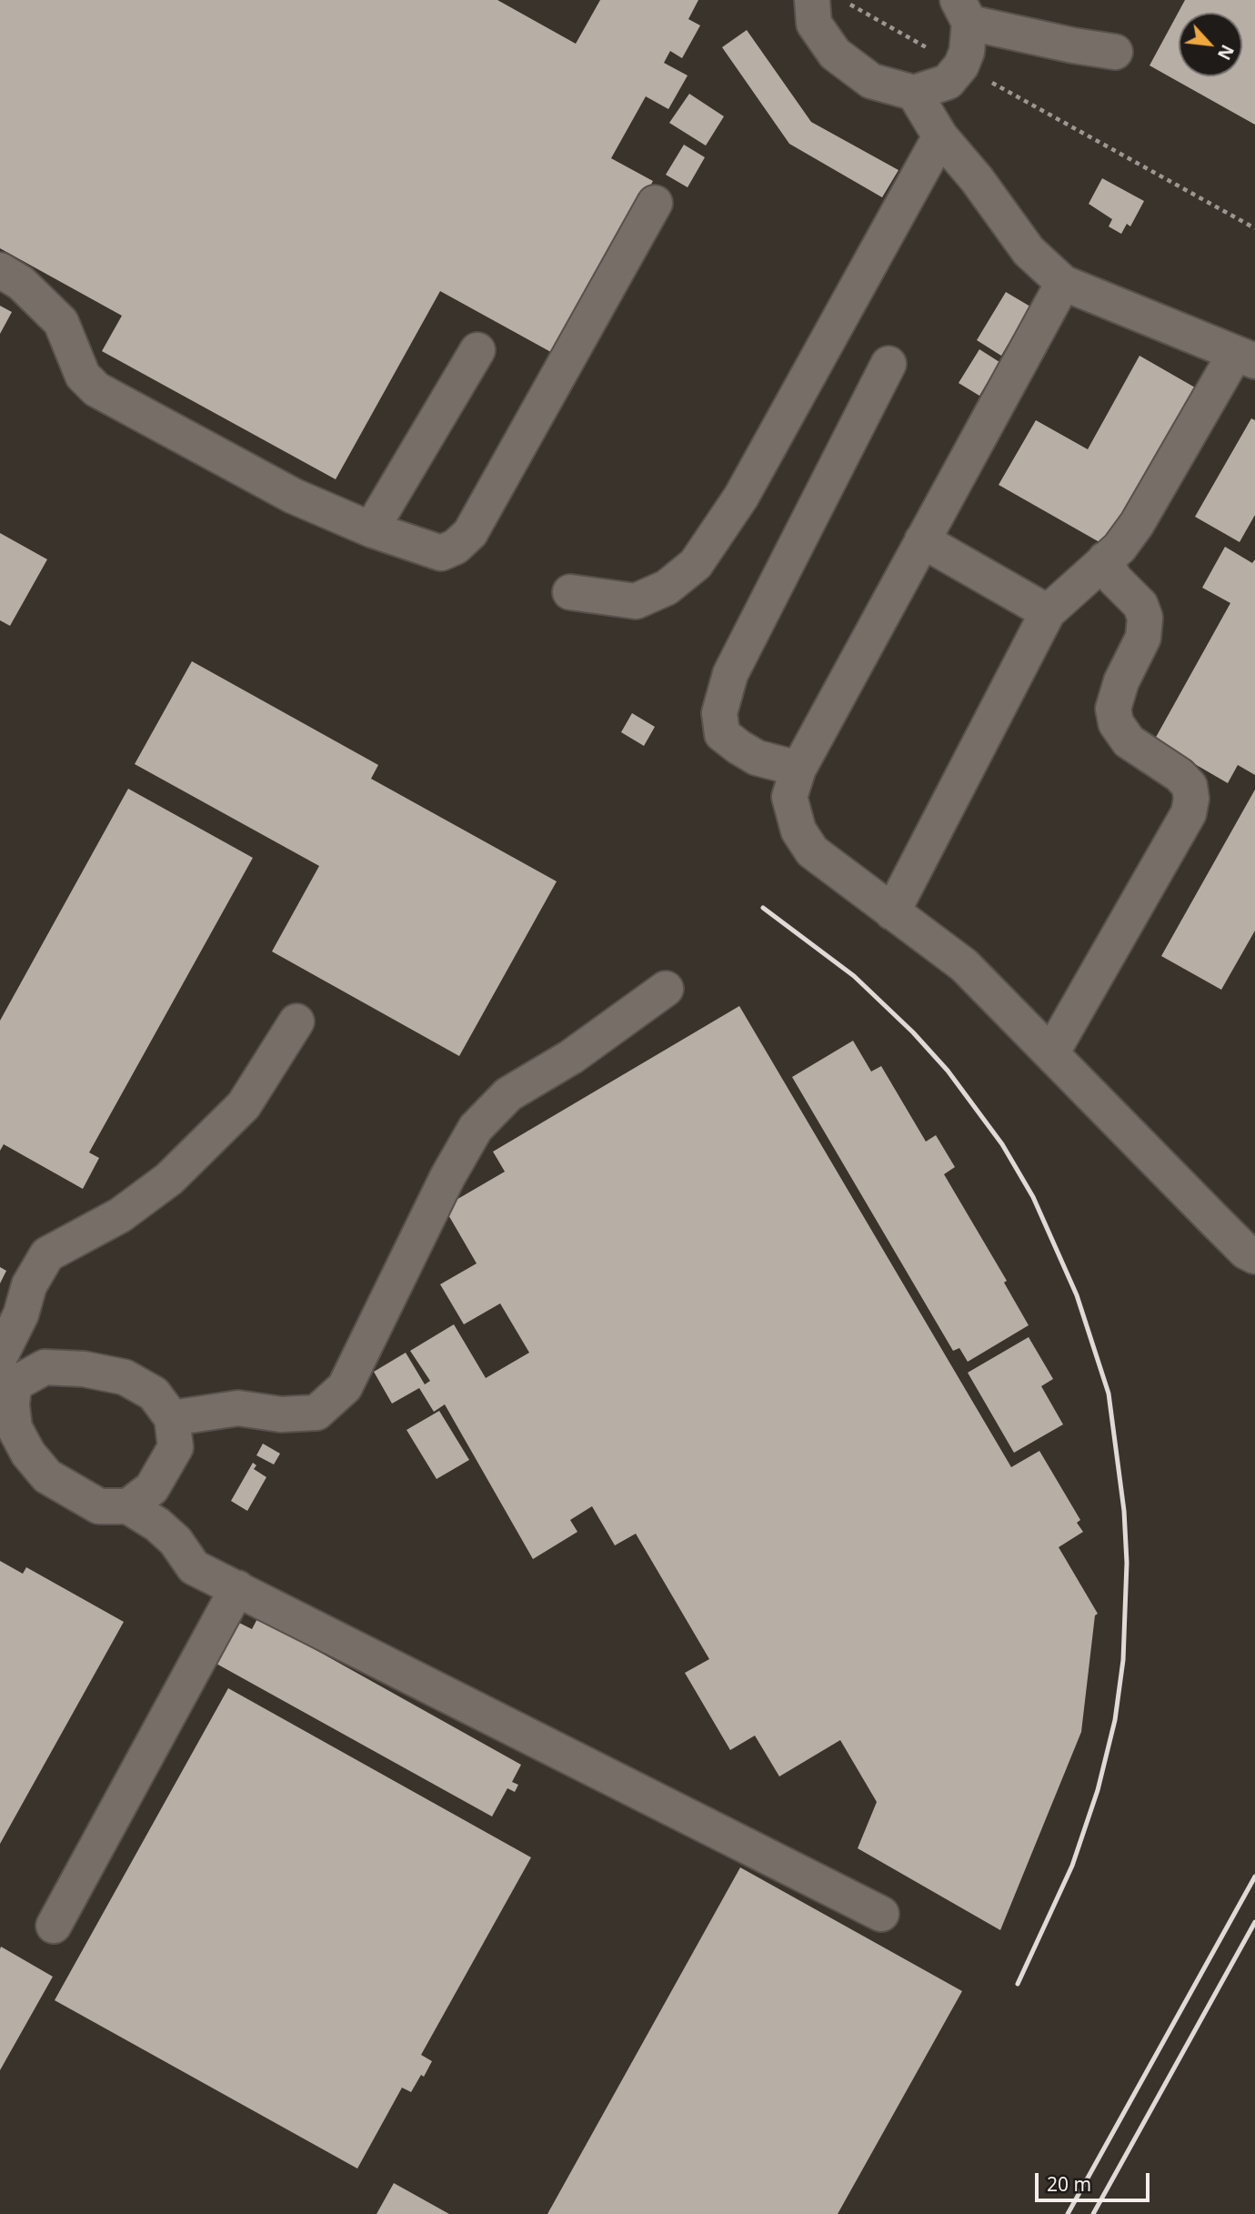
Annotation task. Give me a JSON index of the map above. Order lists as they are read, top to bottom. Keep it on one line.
{"scale_bar":"20 m","north":"bottom right"}
